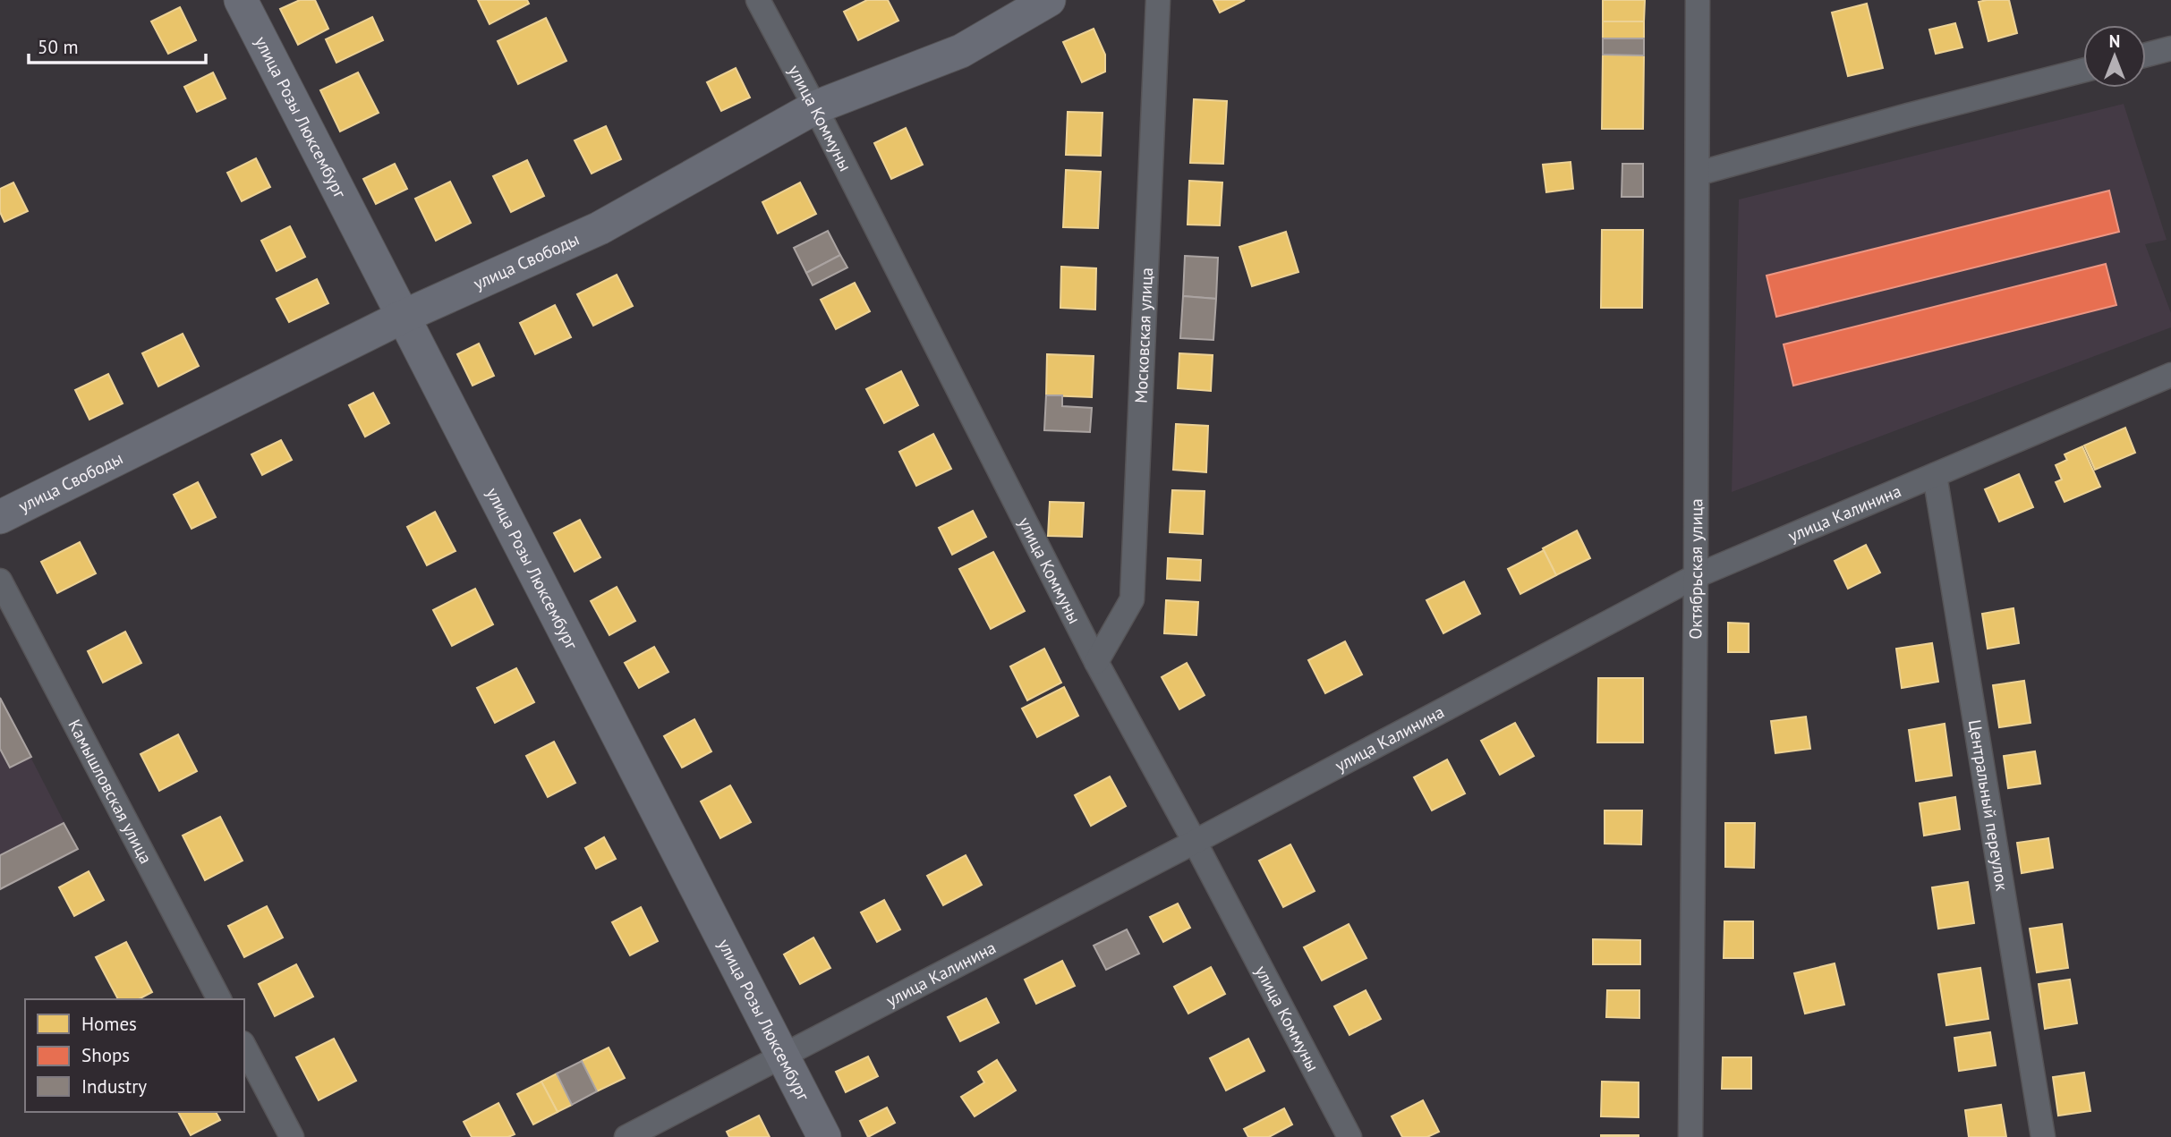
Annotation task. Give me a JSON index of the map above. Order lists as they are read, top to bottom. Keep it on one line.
{"streets":{"street":["улица Розы Люксембург","улица Коммуны","улица Свободы","Московская улица","улица Калинина","Октябрьская улица","Камышловская улица","Центральный переулок"]},"crossings":[["улица Розы Люксембург","улица Свободы"],["улица Розы Люксембург","улица Калинина"],["улица Коммуны","улица Свободы"],["улица Коммуны","Московская улица"],["улица Коммуны","улица Калинина"],["улица Калинина","Октябрьская улица"],["улица Калинина","Центральный переулок"]],"legend":["Homes","Shops","Industry"],"scale_bar":"50 m","north":"top"}
